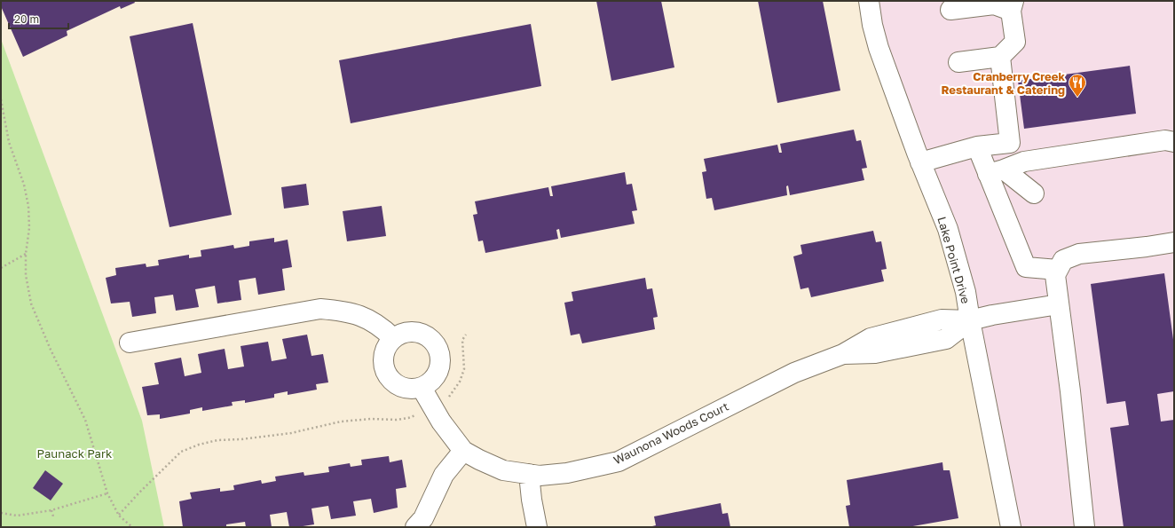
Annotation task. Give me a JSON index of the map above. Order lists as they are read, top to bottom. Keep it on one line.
{"streets":{"street":["Lake Point Drive","Waunona Woods Court"]},"crossings":[["Lake Point Drive","Waunona Woods Court"]],"parks":["Paunack Park"],"places":{"restaurant":["Cranberry Creek Restaurant & Catering"]},"scale_bar":"20 m"}
